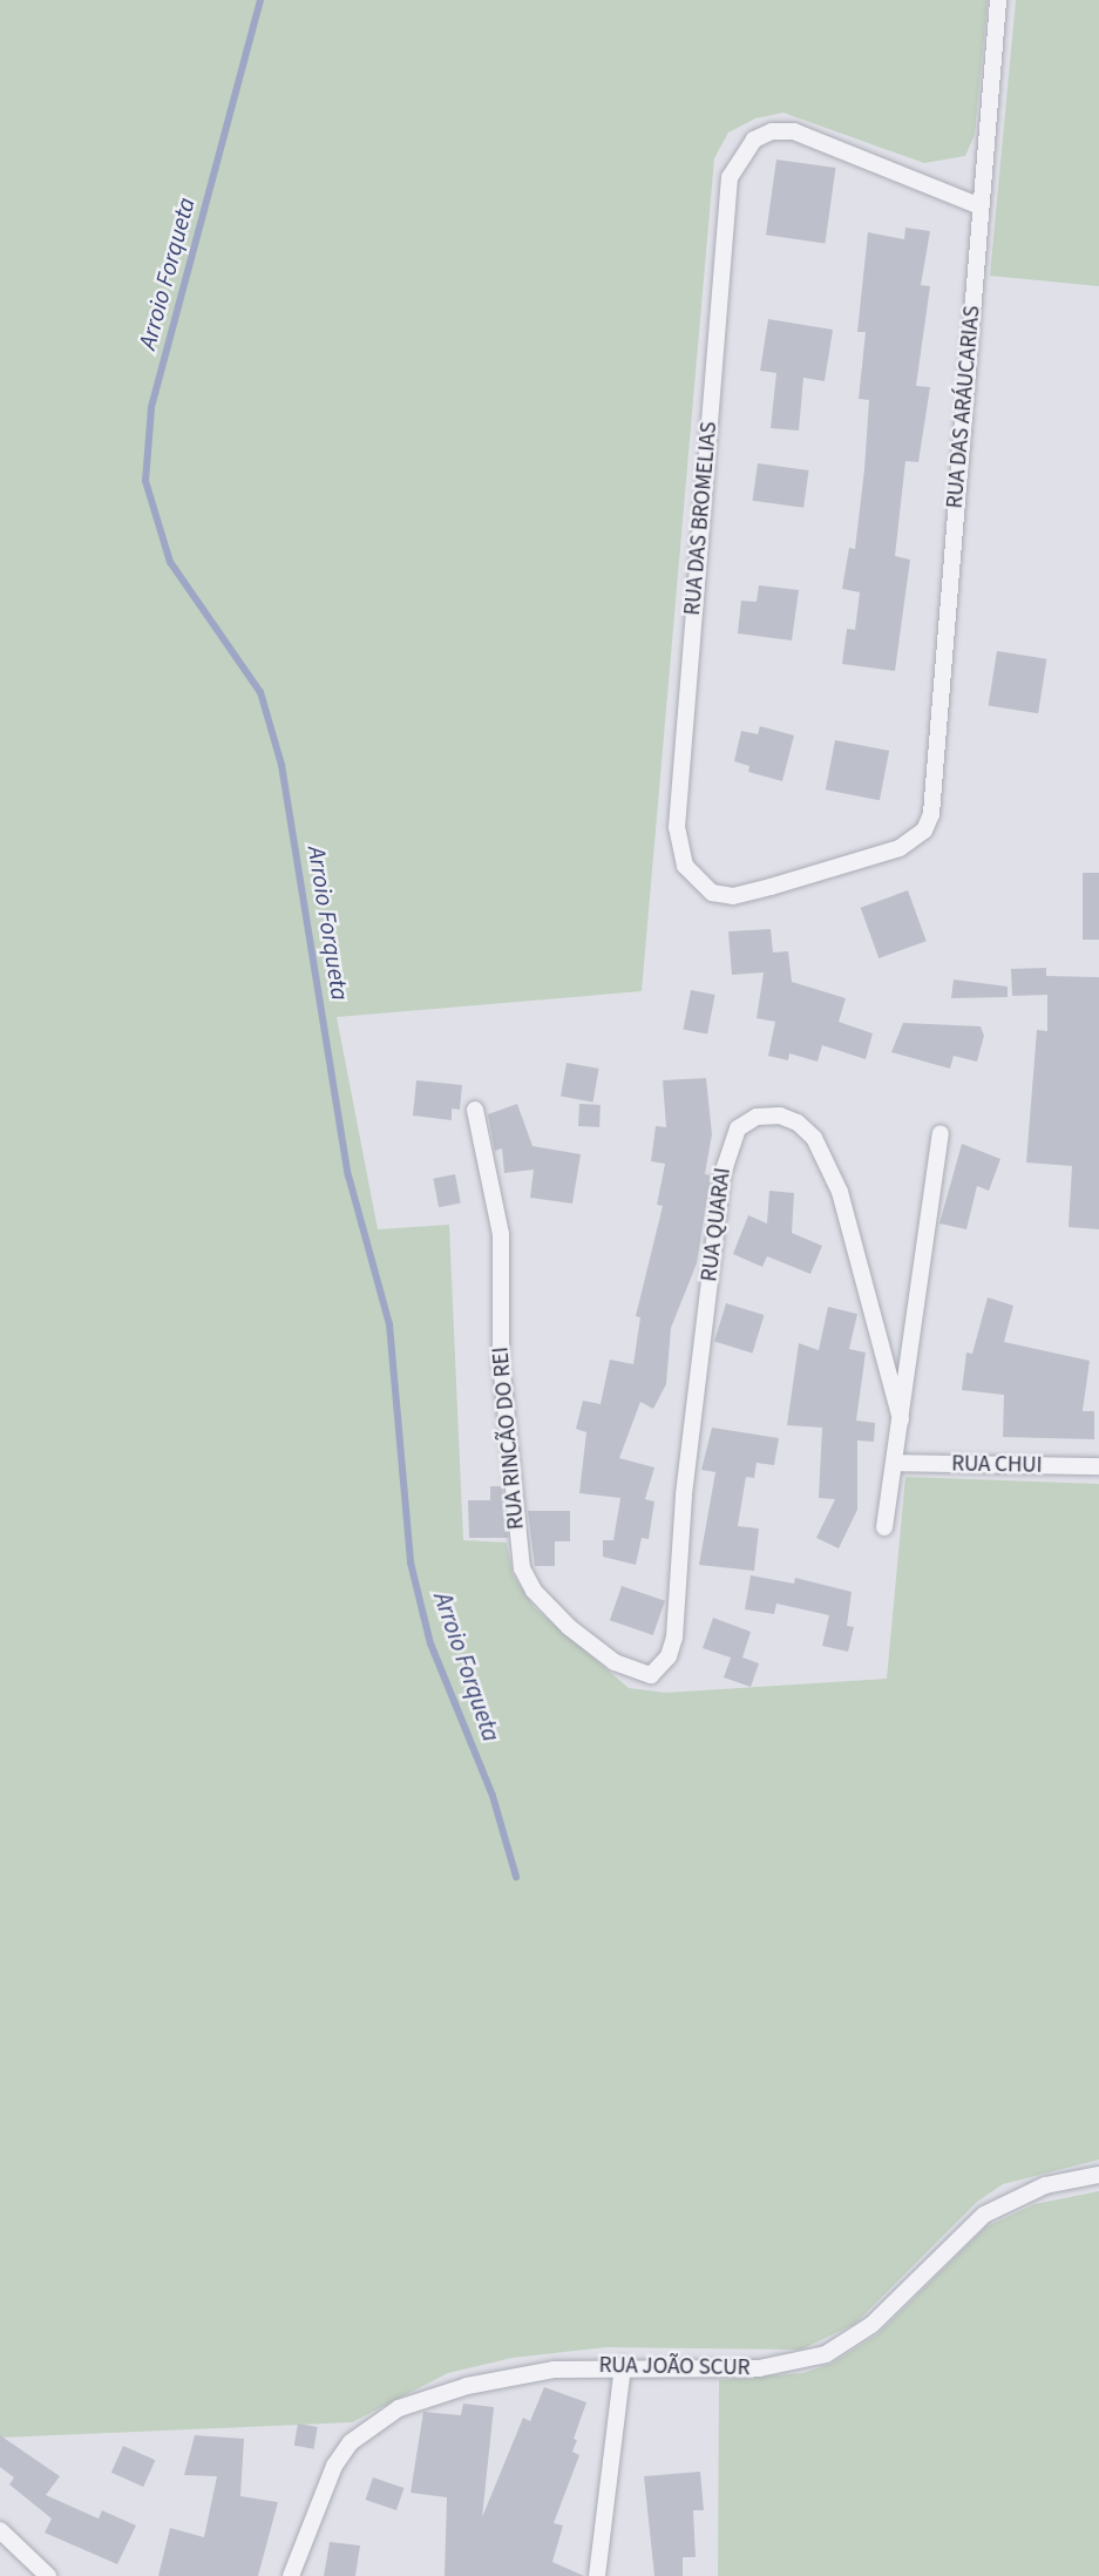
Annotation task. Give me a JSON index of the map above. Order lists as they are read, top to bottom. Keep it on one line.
{"streets":{"street":["RUA DAS ARÁUCARIAS","RUA DAS BROMELIAS","RUA QUARAI","RUA RINCÃO DO REI","RUA CHUI","RUA JOÃO SCUR"]},"crossings":[["RUA DAS ARÁUCARIAS","RUA DAS BROMELIAS"],["RUA QUARAI","RUA RINCÃO DO REI"]],"water":["Arroio Forqueta"]}
